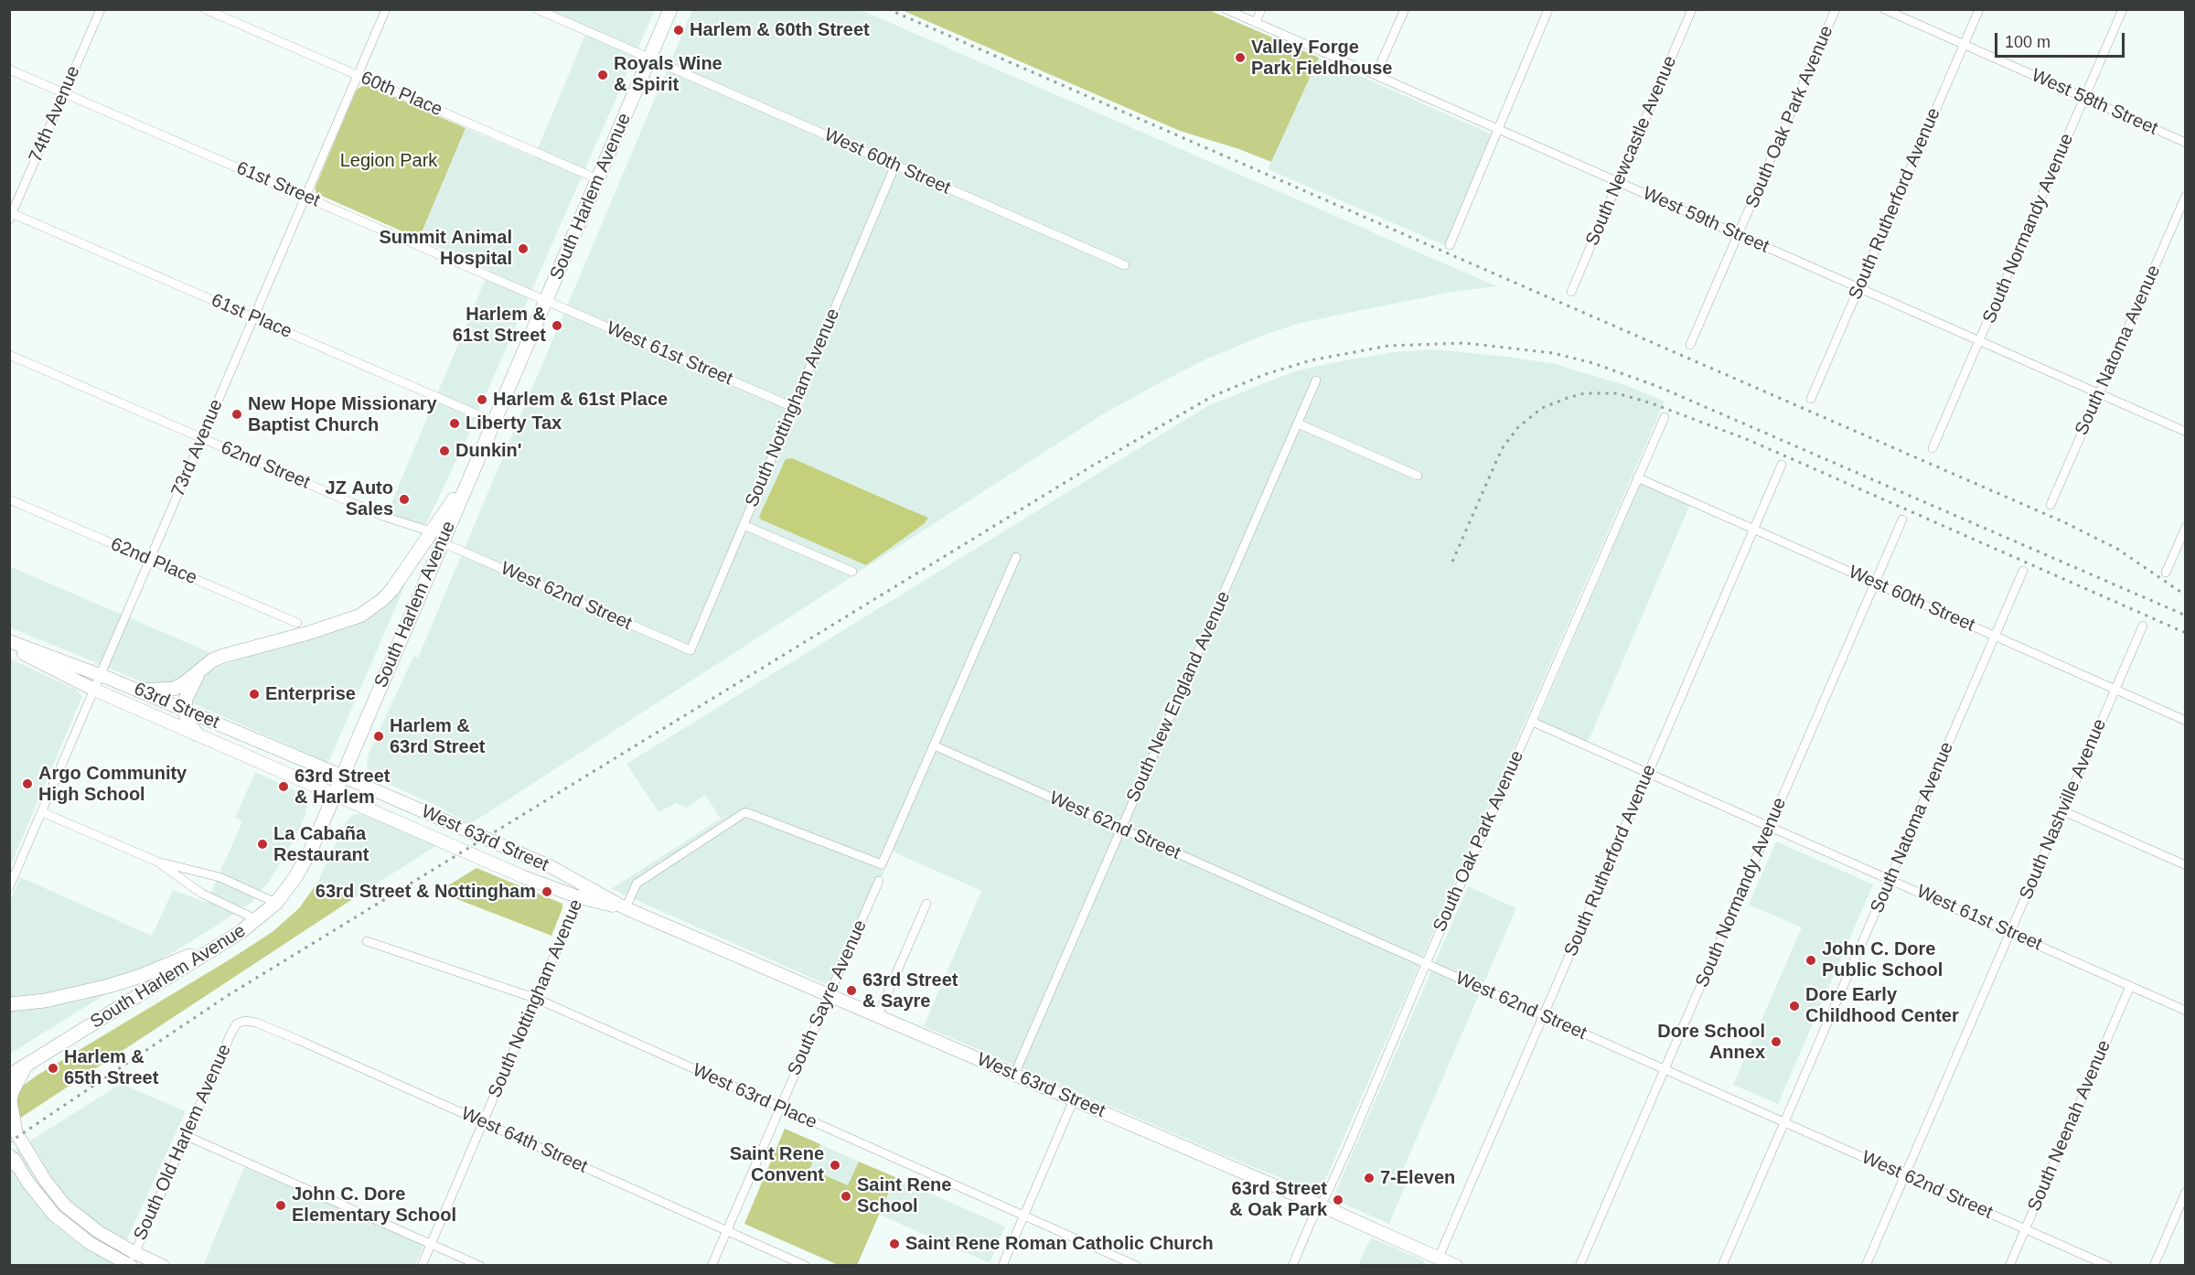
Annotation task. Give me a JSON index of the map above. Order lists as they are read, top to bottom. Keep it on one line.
{"streets":{"main road":["South Harlem Avenue","63rd Street","West 63rd Street"],"street":["60th Place","West 58th Street","74th Avenue","South Oak Park Avenue","South Newcastle Avenue","West 60th Street","61st Street","South Rutherford Avenue","West 59th Street","South Normandy Avenue","61st Place","South Natoma Avenue","West 61st Street","South Nottingham Avenue","73rd Avenue","62nd Street","62nd Place","West 62nd Street","South New England Avenue","South Nashville Avenue","South Sayre Avenue","West 63rd Place","South Neenah Avenue","West 64th Street","South Old Harlem Avenue"]},"crossings":[["60th Place","South Harlem Avenue"],["60th Place","73rd Avenue"],["West 58th Street","South Rutherford Avenue"],["West 58th Street","South Normandy Avenue"],["74th Avenue","61st Street"],["74th Avenue","61st Place"],["South Oak Park Avenue","West 60th Street"],["South Oak Park Avenue","West 59th Street"],["South Oak Park Avenue","West 61st Street"],["South Oak Park Avenue","West 62nd Street"],["South Oak Park Avenue","West 63rd Street"],["South Newcastle Avenue","West 59th Street"],["West 60th Street","South Harlem Avenue"],["West 60th Street","South Rutherford Avenue"],["West 60th Street","South Normandy Avenue"],["West 60th Street","South Natoma Avenue"],["West 60th Street","South Nottingham Avenue"],["West 60th Street","South Nashville Avenue"],["61st Street","South Harlem Avenue"],["61st Street","West 61st Street"],["61st Street","73rd Avenue"],["South Harlem Avenue","61st Place"],["South Harlem Avenue","West 61st Street"],["South Harlem Avenue","West 62nd Street"],["South Harlem Avenue","63rd Street"],["South Harlem Avenue","West 63rd Street"],["South Rutherford Avenue","West 59th Street"],["South Rutherford Avenue","West 61st Street"],["South Rutherford Avenue","West 62nd Street"],["South Rutherford Avenue","West 63rd Street"],["West 59th Street","South Normandy Avenue"],["West 59th Street","South Natoma Avenue"],["South Normandy Avenue","West 61st Street"],["South Normandy Avenue","West 62nd Street"],["61st Place","73rd Avenue"],["South Natoma Avenue","West 61st Street"],["South Natoma Avenue","West 62nd Street"],["West 61st Street","South Nottingham Avenue"],["West 61st Street","South Nashville Avenue"],["West 61st Street","South Neenah Avenue"],["South Nottingham Avenue","West 62nd Street"],["South Nottingham Avenue","West 63rd Street"],["South Nottingham Avenue","West 63rd Place"],["South Nottingham Avenue","West 64th Street"],["73rd Avenue","62nd Street"],["73rd Avenue","62nd Place"],["73rd Avenue","63rd Street"],["West 62nd Street","South New England Avenue"],["West 62nd Street","South Nashville Avenue"],["West 62nd Street","South Neenah Avenue"],["South New England Avenue","West 63rd Street"],["63rd Street","West 63rd Street"],["West 63rd Street","South Sayre Avenue"],["South Sayre Avenue","West 63rd Place"],["South Sayre Avenue","West 64th Street"],["West 64th Street","South Old Harlem Avenue"]],"parks":["Legion Park"],"places":["Harlem & 60th Street","Valley Forge Park Fieldhouse","Royals Wine & Spirit","Summit Animal Hospital","Harlem & 61st Street","Harlem & 61st Place","New Hope Missionary Baptist Church","Liberty Tax","Dunkin'","JZ Auto Sales","Enterprise","Harlem & 63rd Street","Argo Community High School","63rd Street & Harlem","La Cabaña Restaurant","63rd Street & Nottingham","John C. Dore Public School","63rd Street & Sayre","Dore Early Childhood Center","Dore School Annex","Harlem & 65th Street","Saint Rene Convent","7-Eleven","Saint Rene School","63rd Street & Oak Park","John C. Dore Elementary School","Saint Rene Roman Catholic Church"],"scale_bar":"100 m"}
